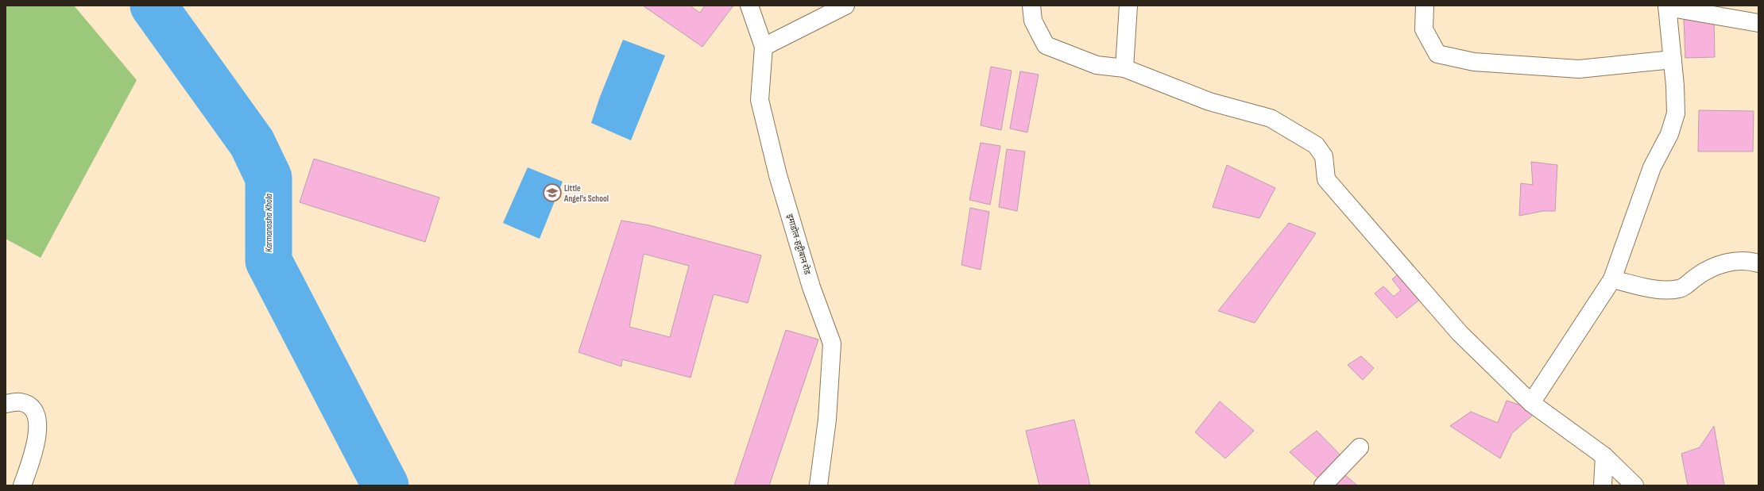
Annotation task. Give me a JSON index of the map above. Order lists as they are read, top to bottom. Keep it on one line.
{"streets":{"street":["इमाडोल-हट्टीबान रोड"]},"water":["Karmanasha Khola"],"places":{"school or university":["Little Angel's School"]}}
